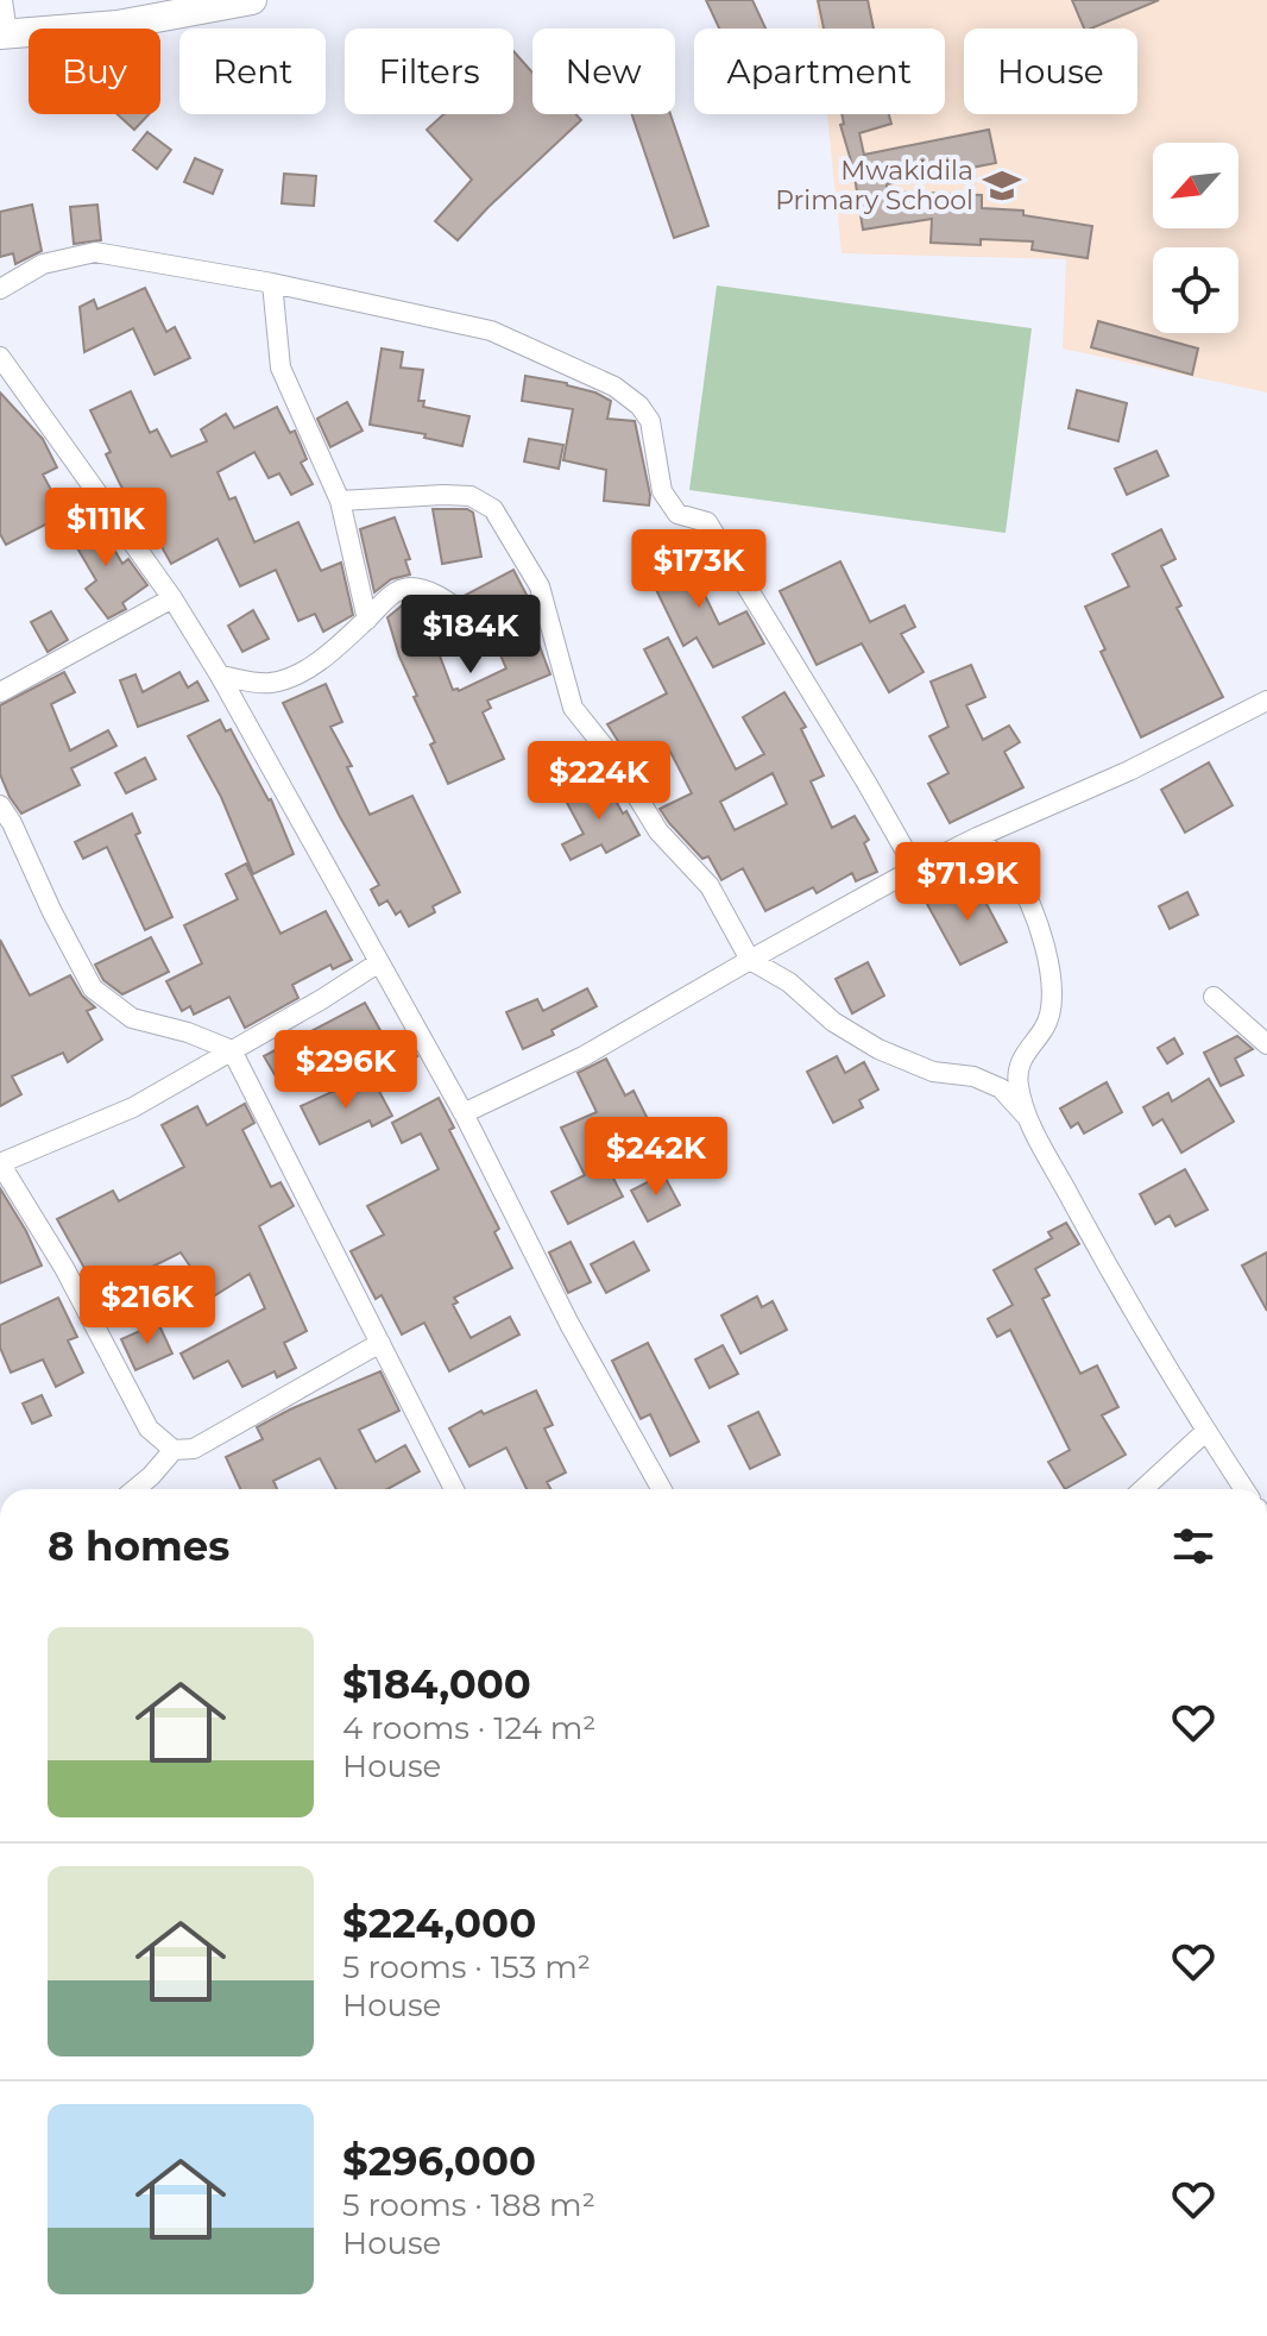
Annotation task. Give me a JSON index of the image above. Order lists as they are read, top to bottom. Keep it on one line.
{"places":{"school or university":["Mwakidila Primary School"]},"north":"bottom left","page":{"chip":["Buy","Rent","Filters","New","Apartment","House"],"price":["$111K","$173K","$184K","$224K","$71.9K","$296K","$242K","$216K"],"heading":"8 homes","list":[{"name":"$184,000","note":"4 rooms · 124 m² · House"},{"name":"$224,000","note":"5 rooms · 153 m² · House"},{"name":"$296,000","note":"5 rooms · 188 m² · House"}]}}
